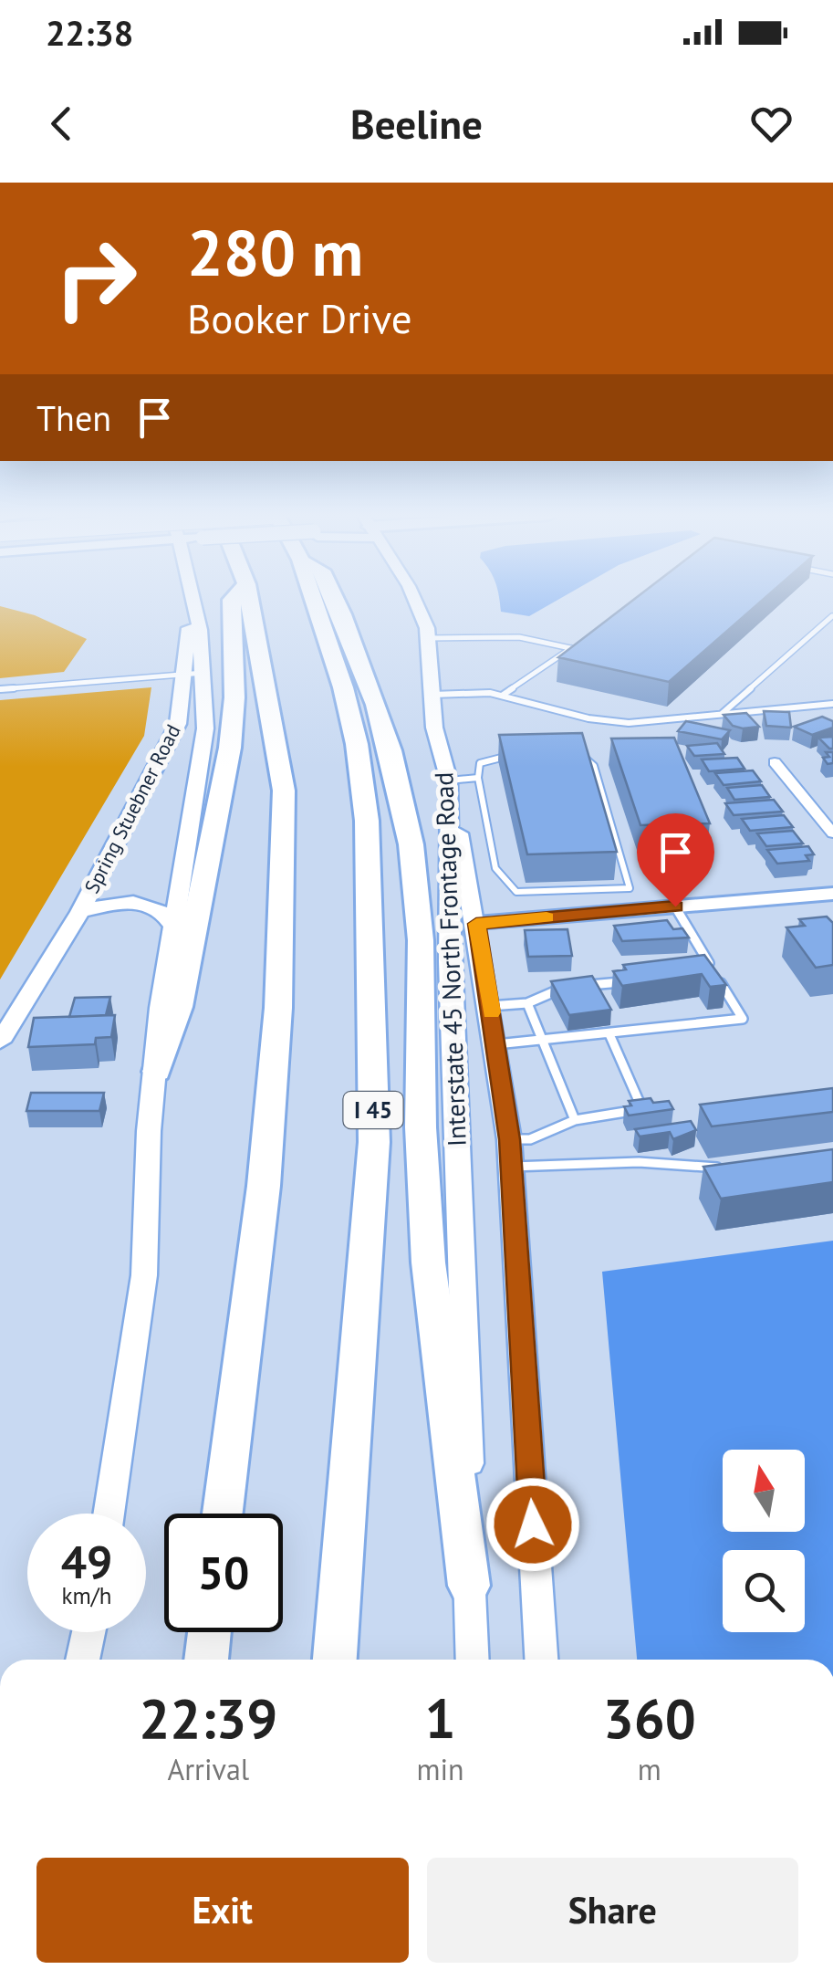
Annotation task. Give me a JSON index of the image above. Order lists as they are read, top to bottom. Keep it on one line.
{"streets":{"highway":["I 45"],"main road":["Spring Stuebner Road","Interstate 45 North Frontage Road"]},"north":"top","page":{"status":"22:38","header":"Beeline","turn":["280 m","Booker Drive"],"then":"Then","speed":"49 km/h","limit":"50","eta":["22:39","Arrival","1","min","360","m"],"buttons":["Exit","Share"]}}
